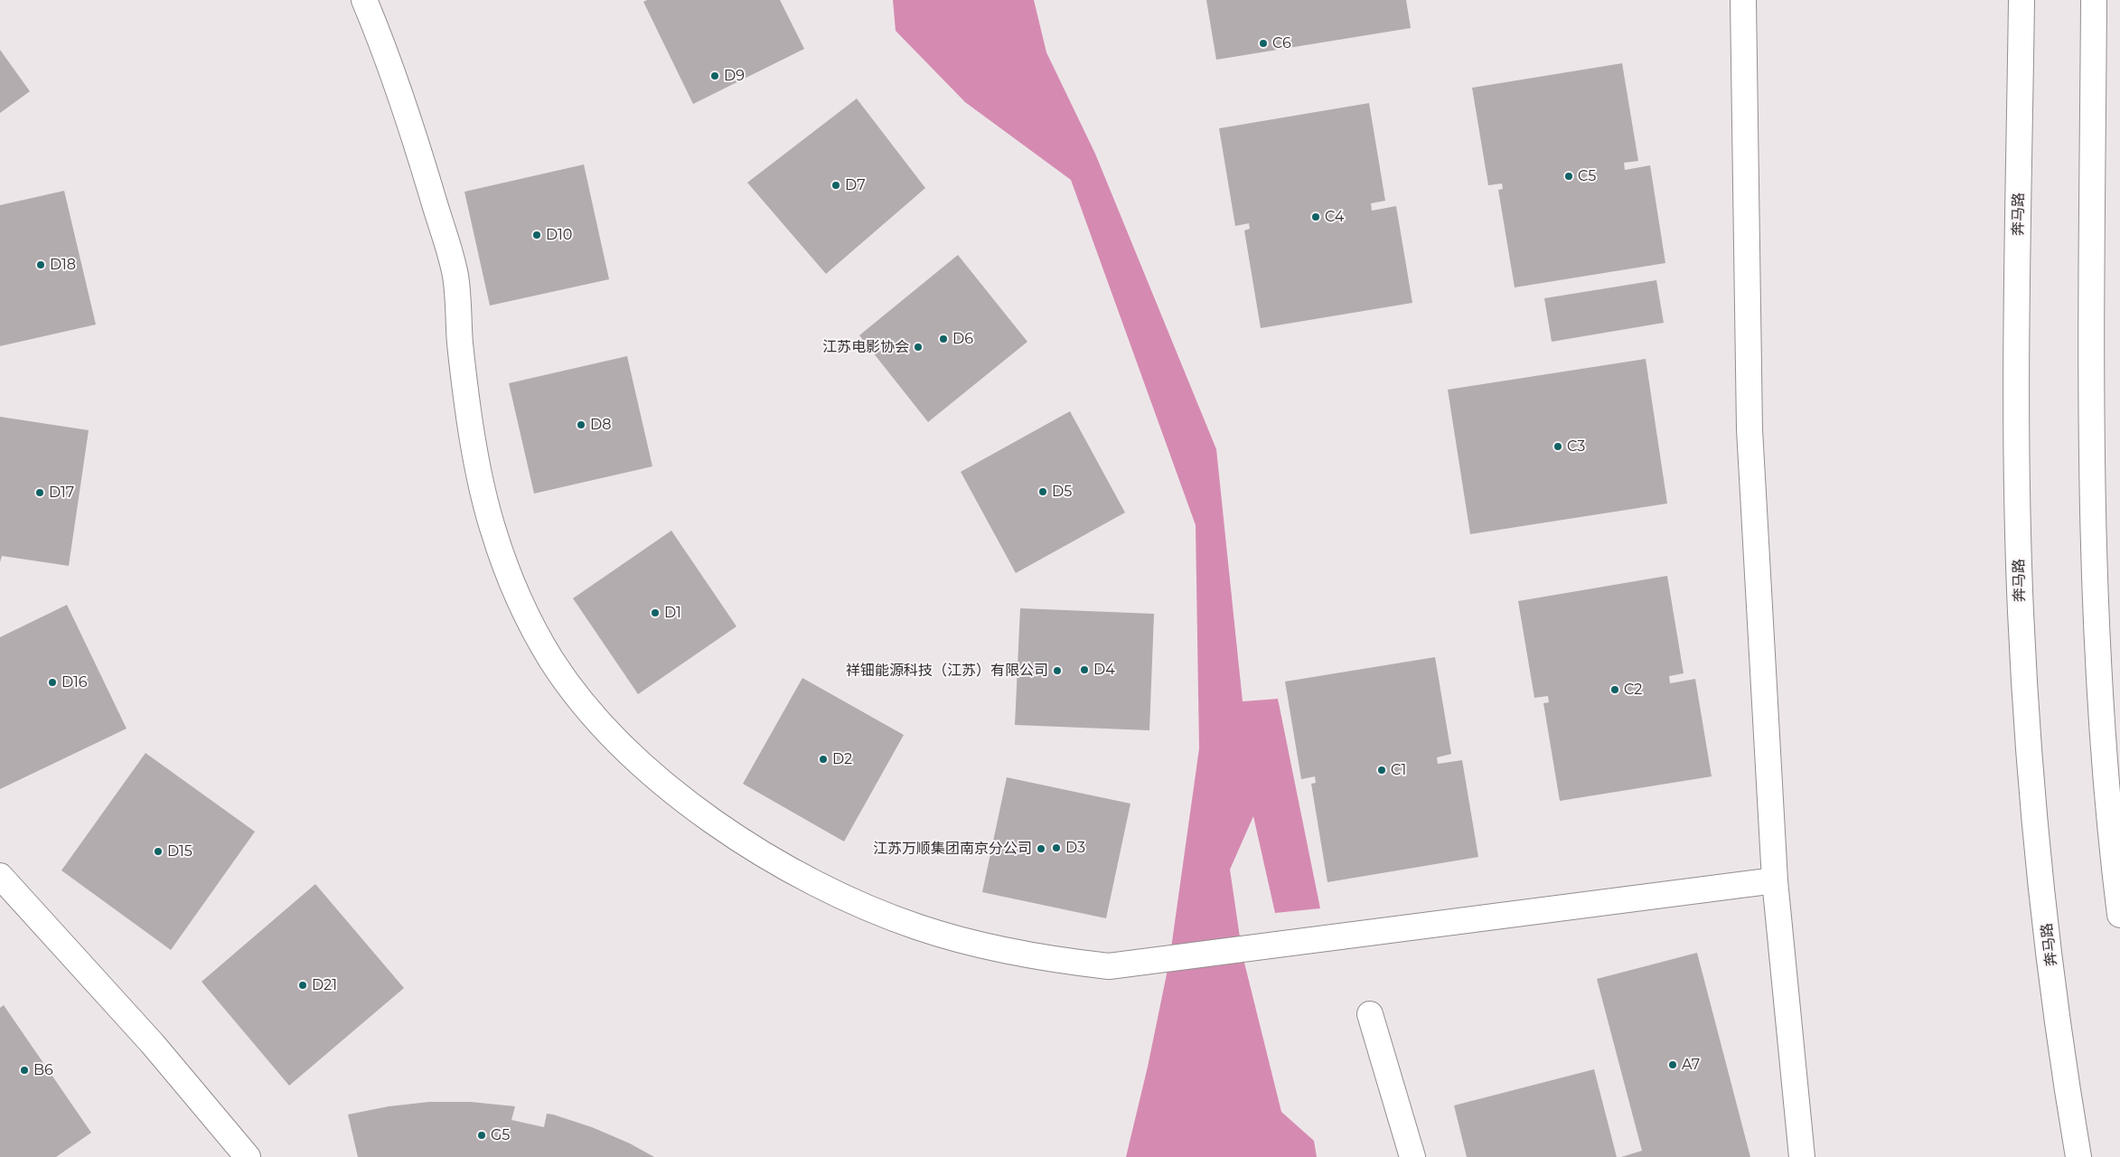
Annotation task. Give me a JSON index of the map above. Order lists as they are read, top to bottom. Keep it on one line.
{"streets":{"main road":["奔马路"]},"places":["C6","D9","C5","D7","C4","D10","D18","D6","江苏电影协会","D8","C3","D5","D17","D1","D4","祥钿能源科技（江苏）有限公司","D16","C2","D2","C1","D3","江苏万顺集团南京分公司","D15","D21","A7","B6","G5"]}
